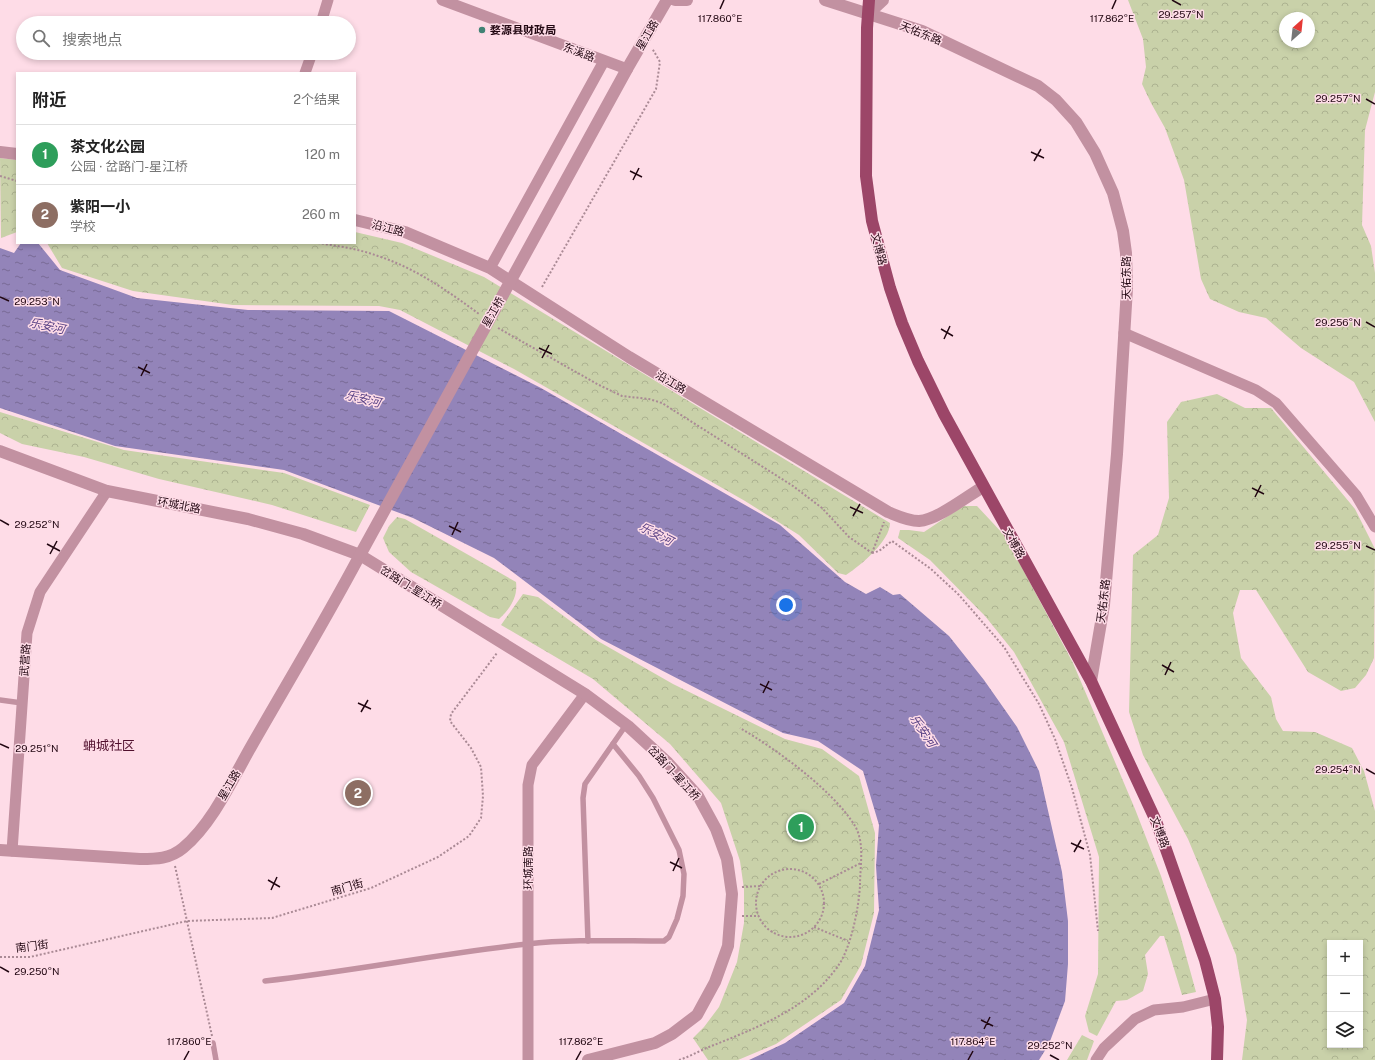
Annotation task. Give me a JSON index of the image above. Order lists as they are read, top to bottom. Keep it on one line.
{"streets":{"main road":["文博路"],"street":["天佑东路","星江路","东溪路","沿江路","星江桥","环城北路","岔路门-星江桥","武营路","环城南路"],"path":["南门街"]},"crossings":[["天佑东路","文博路"],["星江路","东溪路"],["星江路","星江桥"],["星江路","环城北路"],["星江路","岔路门-星江桥"],["星江路","武营路"],["东溪路","星江桥"],["沿江路","文博路"],["星江桥","环城北路"],["星江桥","岔路门-星江桥"],["环城北路","岔路门-星江桥"],["环城北路","武营路"],["岔路门-星江桥","环城南路"],["岔路门-星江桥","南门街"]],"districts":["蚺城社区"],"water":["乐安河"],"places":["婺源县财政局"],"north":"top right","page":{"search":"搜索地点","heading":["附近","2个结果"],"list":[{"mark":"1","name":"茶文化公园","note":"公园 · 岔路门-星江桥","value":"120 m"},{"mark":"2","name":"紫阳一小","note":"学校","value":"260 m"}],"pins":["2","1"],"map_buttons":["+","−"]},"coordinates":["29.257°N","117.860°E","117.862°E","29.253°N","29.256°N","29.252°N","29.255°N","29.251°N","29.254°N","29.250°N","117.864°E"]}
